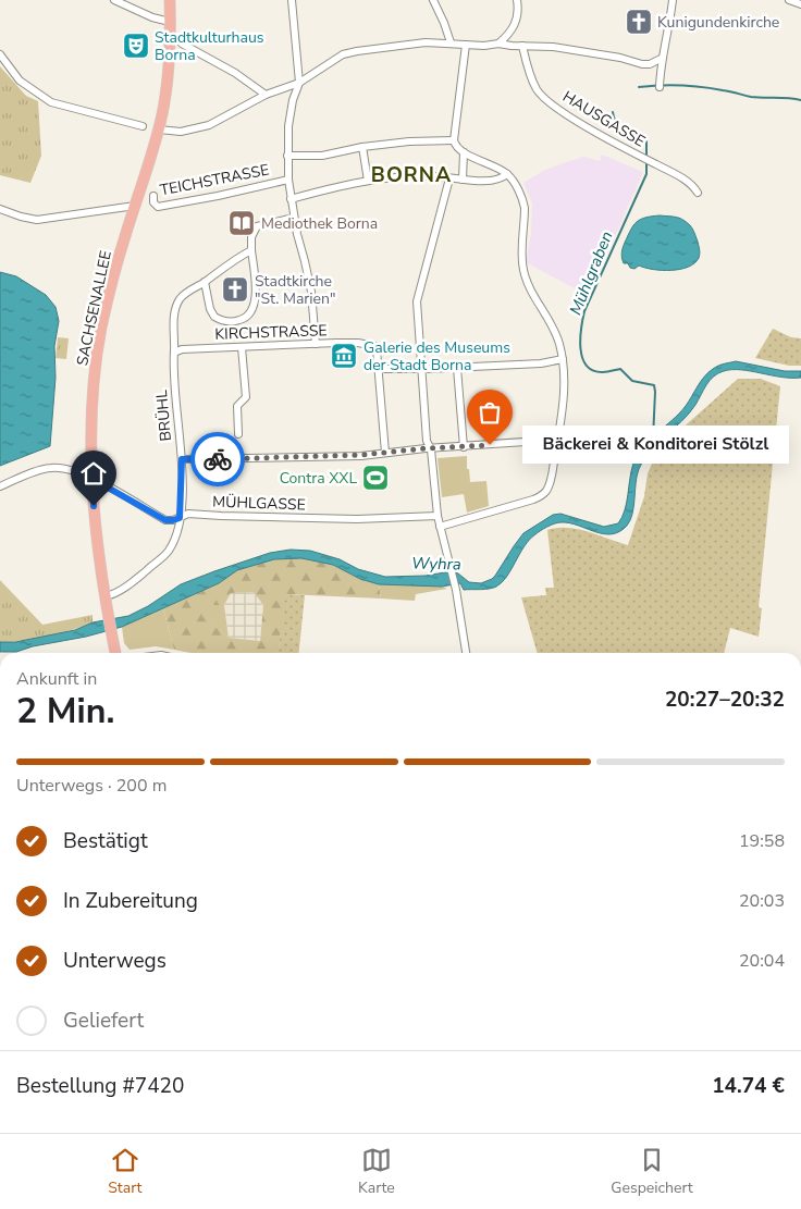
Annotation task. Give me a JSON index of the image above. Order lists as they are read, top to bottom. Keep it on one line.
{"streets":{"main road":["SACHSENALLEE"],"street":["HAUSGASSE","TEICHSTRASSE","KIRCHSTRASSE","BRÜHL","MÜHLGASSE"]},"crossings":[["SACHSENALLEE","BRÜHL"],["SACHSENALLEE","MÜHLGASSE"],["KIRCHSTRASSE","BRÜHL"],["BRÜHL","MÜHLGASSE"]],"districts":["BORNA"],"water":["Mühlgraben","Wyhra"],"places":{"church":["Kunigundenkirche","Stadtkirche \"St. Marien\""],"theatre":["Stadtkulturhaus Borna"],"library":["Mediothek Borna"],"museum":["Galerie des Museums der Stadt Borna"],"other":["Bäckerei & Konditorei Stölzl"],"sports":["Contra XXL"]},"page":{"bubble":"Bäckerei & Konditorei Stölzl","heading":["2 Min.","Ankunft in","20:27–20:32"],"panel":["Bestellung #7420","14.74 €"],"bar":"Unterwegs · 200 m","list":[["Bestätigt","19:58"],["In Zubereitung","20:03"],["Unterwegs","20:04"],"Geliefert"],"tabs":["Start","Karte","Gespeichert"]}}
